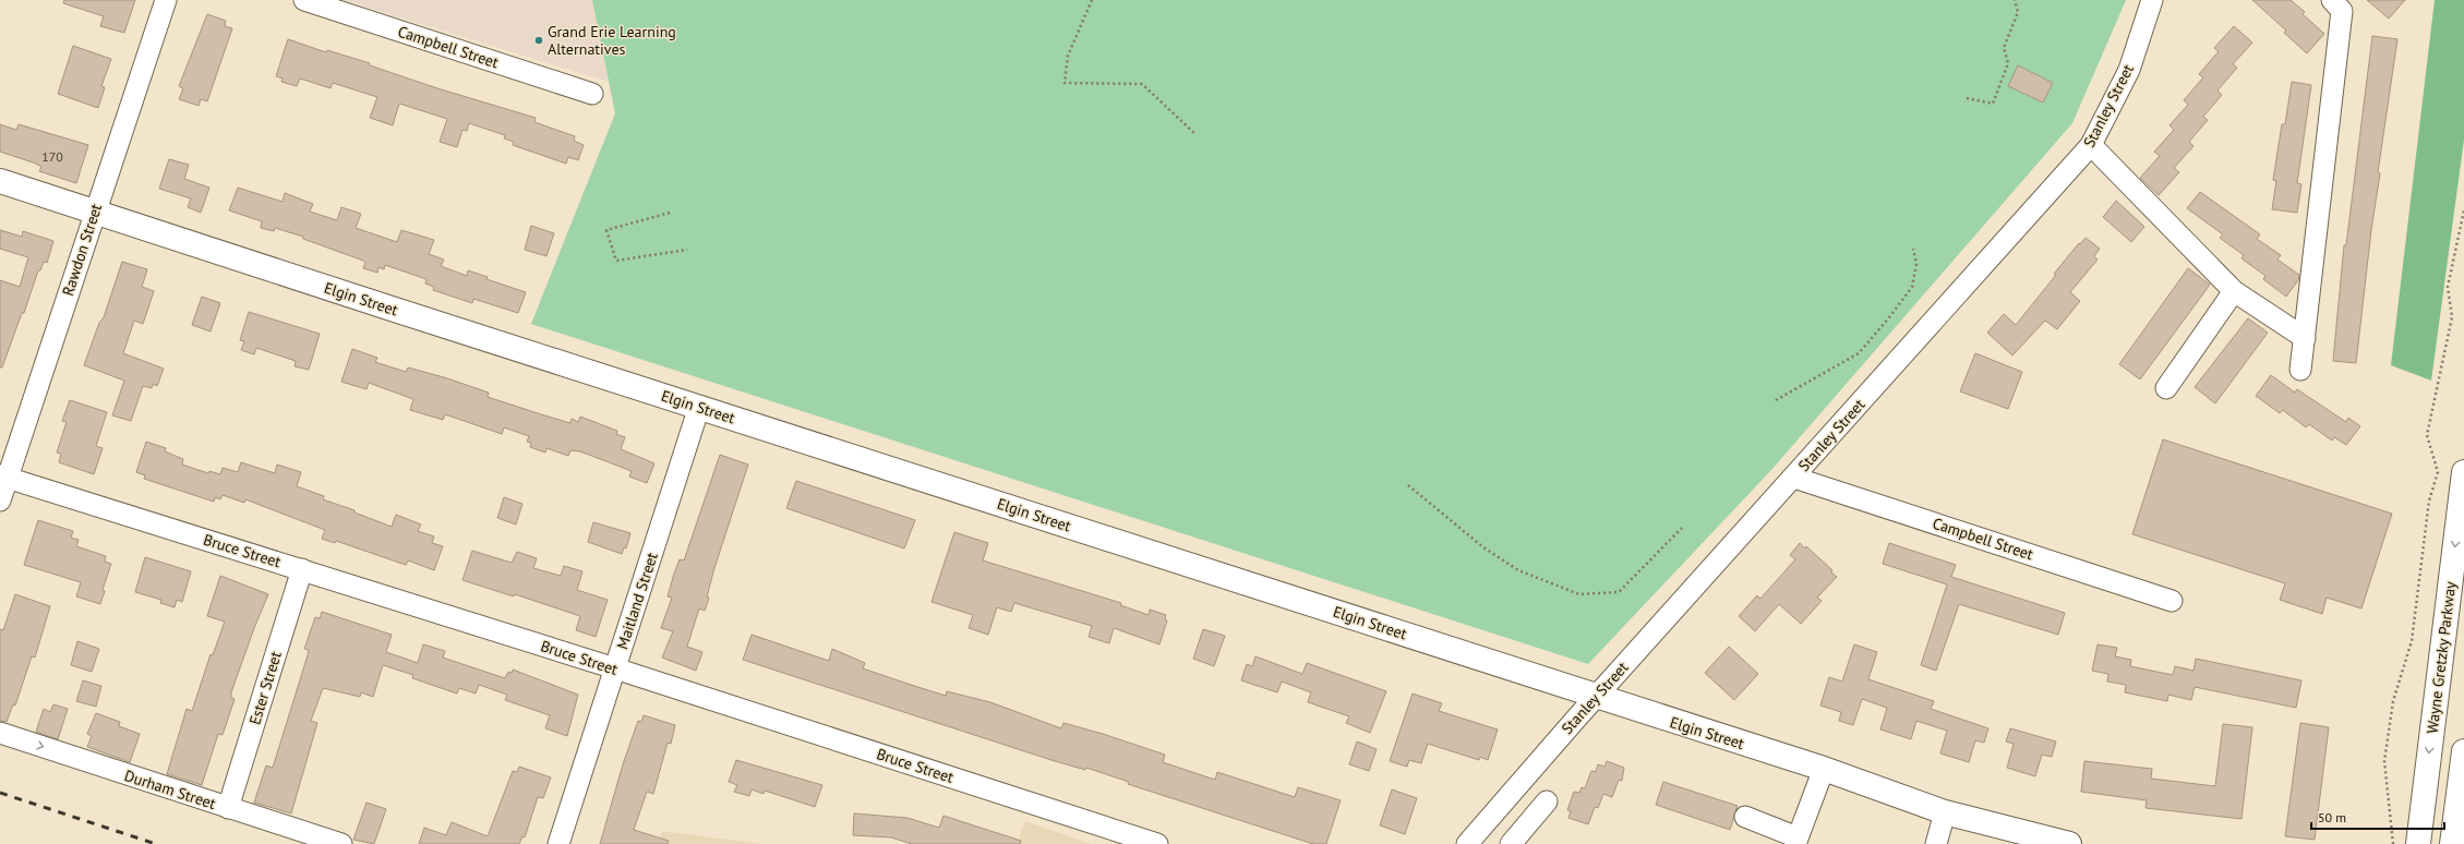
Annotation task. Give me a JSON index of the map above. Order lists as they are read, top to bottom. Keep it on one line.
{"streets":{"main road":["Elgin Street","Wayne Gretzky Parkway"],"street":["Campbell Street","Stanley Street","Rawdon Street","Bruce Street","Maitland Street","Ester Street","Durham Street"]},"crossings":[["Campbell Street","Stanley Street"],["Stanley Street","Elgin Street"],["Rawdon Street","Elgin Street"],["Rawdon Street","Bruce Street"],["Elgin Street","Maitland Street"],["Bruce Street","Maitland Street"],["Bruce Street","Ester Street"],["Ester Street","Durham Street"]],"one_way":["Wayne Gretzky Parkway","Durham Street"],"places":["Grand Erie Learning Alternatives"],"house_numbers":["170"],"scale_bar":"50 m"}
